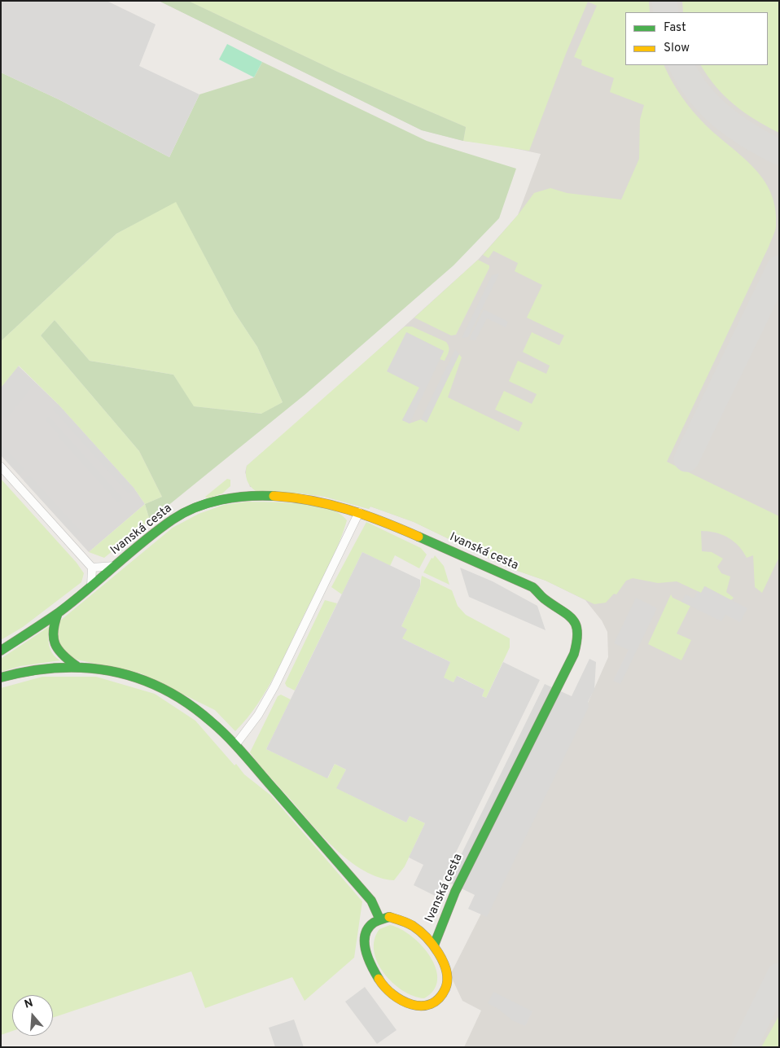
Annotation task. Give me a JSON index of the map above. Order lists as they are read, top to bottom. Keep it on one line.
{"streets":{"street":["Ivanská cesta"]},"legend":["Fast","Slow"],"north":"top"}
